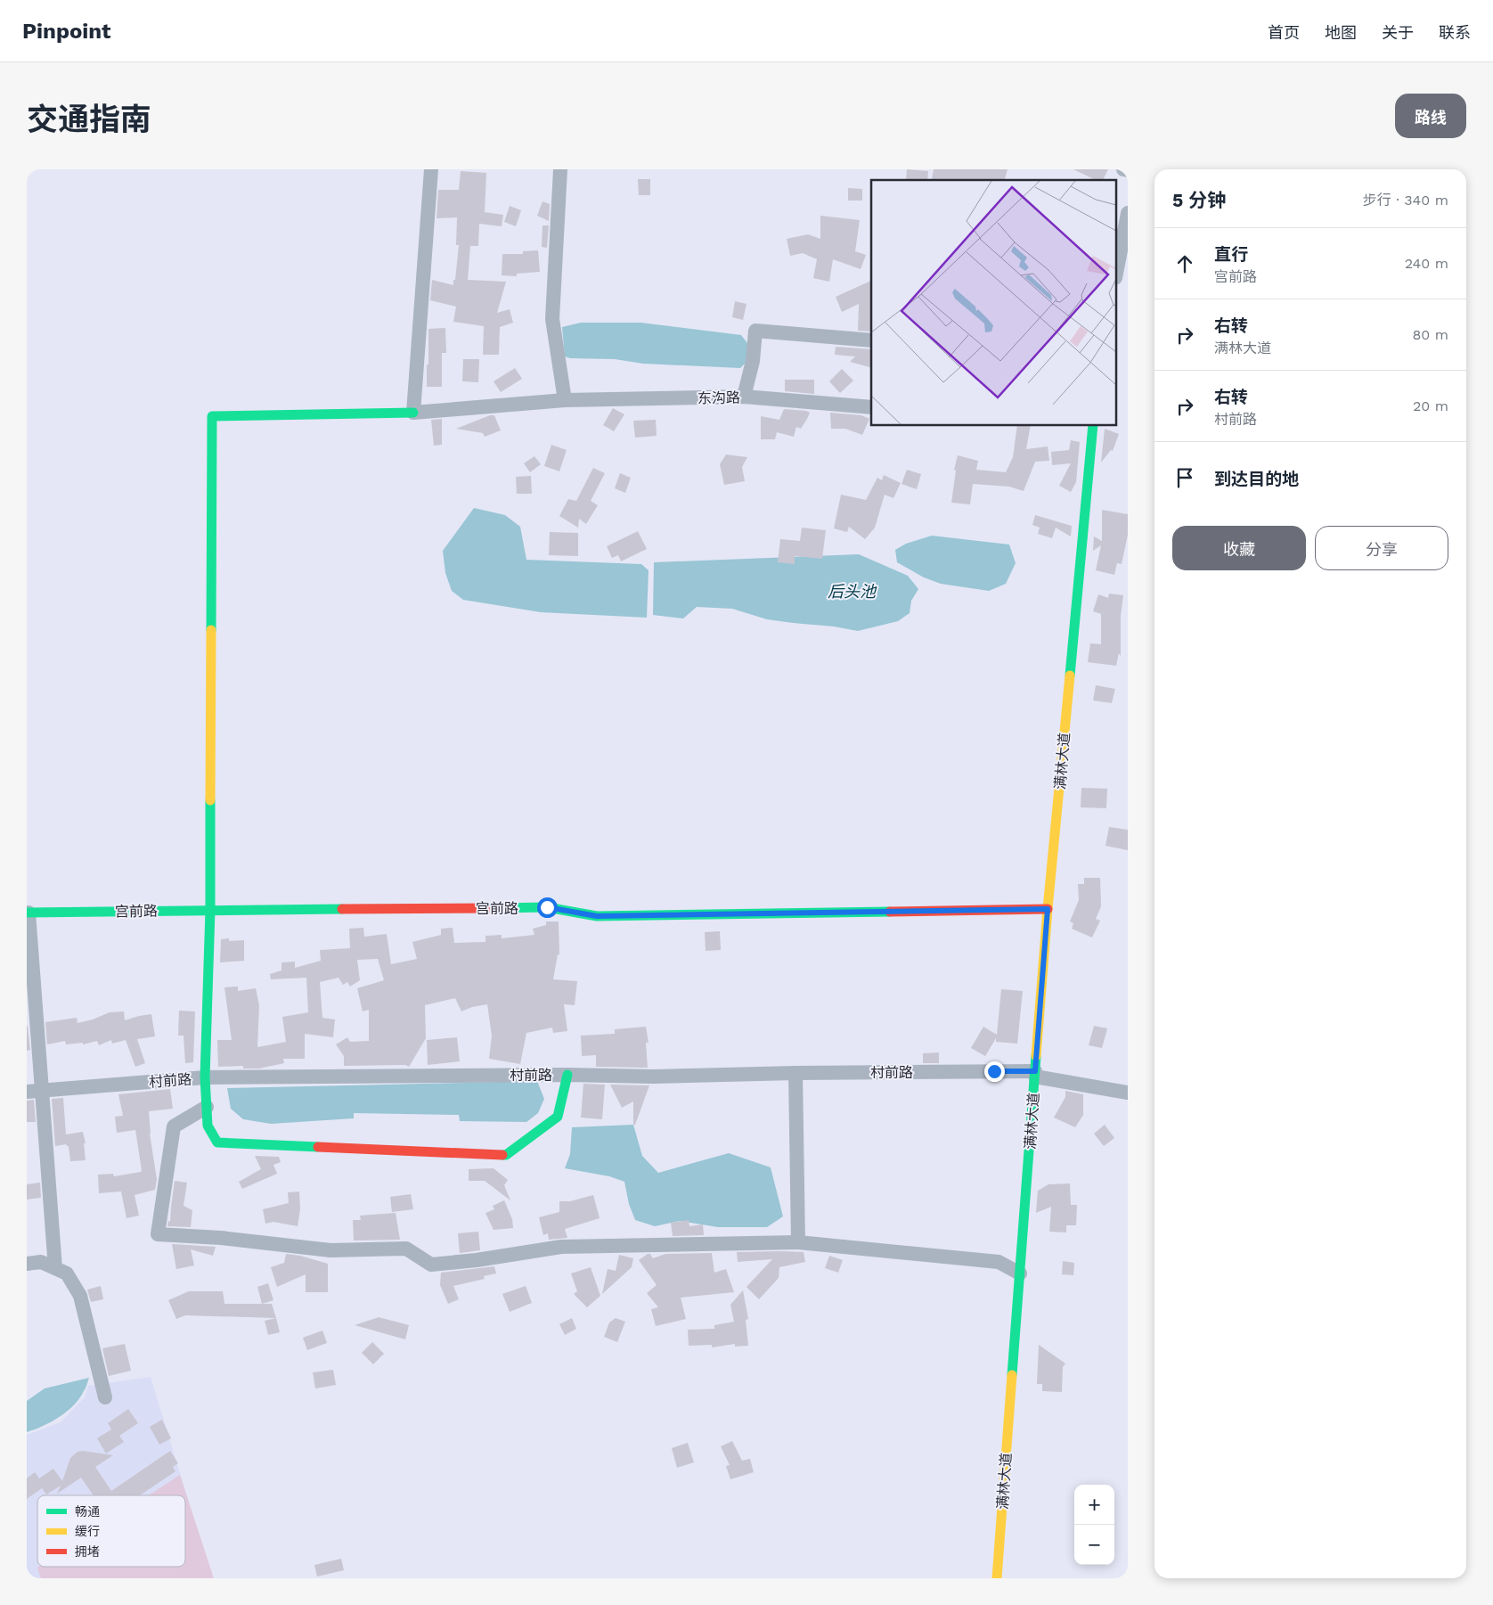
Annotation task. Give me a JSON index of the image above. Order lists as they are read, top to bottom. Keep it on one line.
{"streets":{"street":["东沟路","满林大道","宫前路","村前路"]},"crossings":[["满林大道","宫前路"],["满林大道","村前路"]],"water":["后头池"],"legend":["畅通","缓行","拥堵"],"page":{"header":"Pinpoint","nav":["首页","地图","关于","联系"],"title":"交通指南","buttons":["路线",["收藏","分享"]],"heading":["5 分钟","步行 · 340 m"],"list":[["直行","宫前路","240 m"],["右转","满林大道","80 m"],["右转","村前路","20 m"],"到达目的地"],"map_buttons":["+","−"]}}
